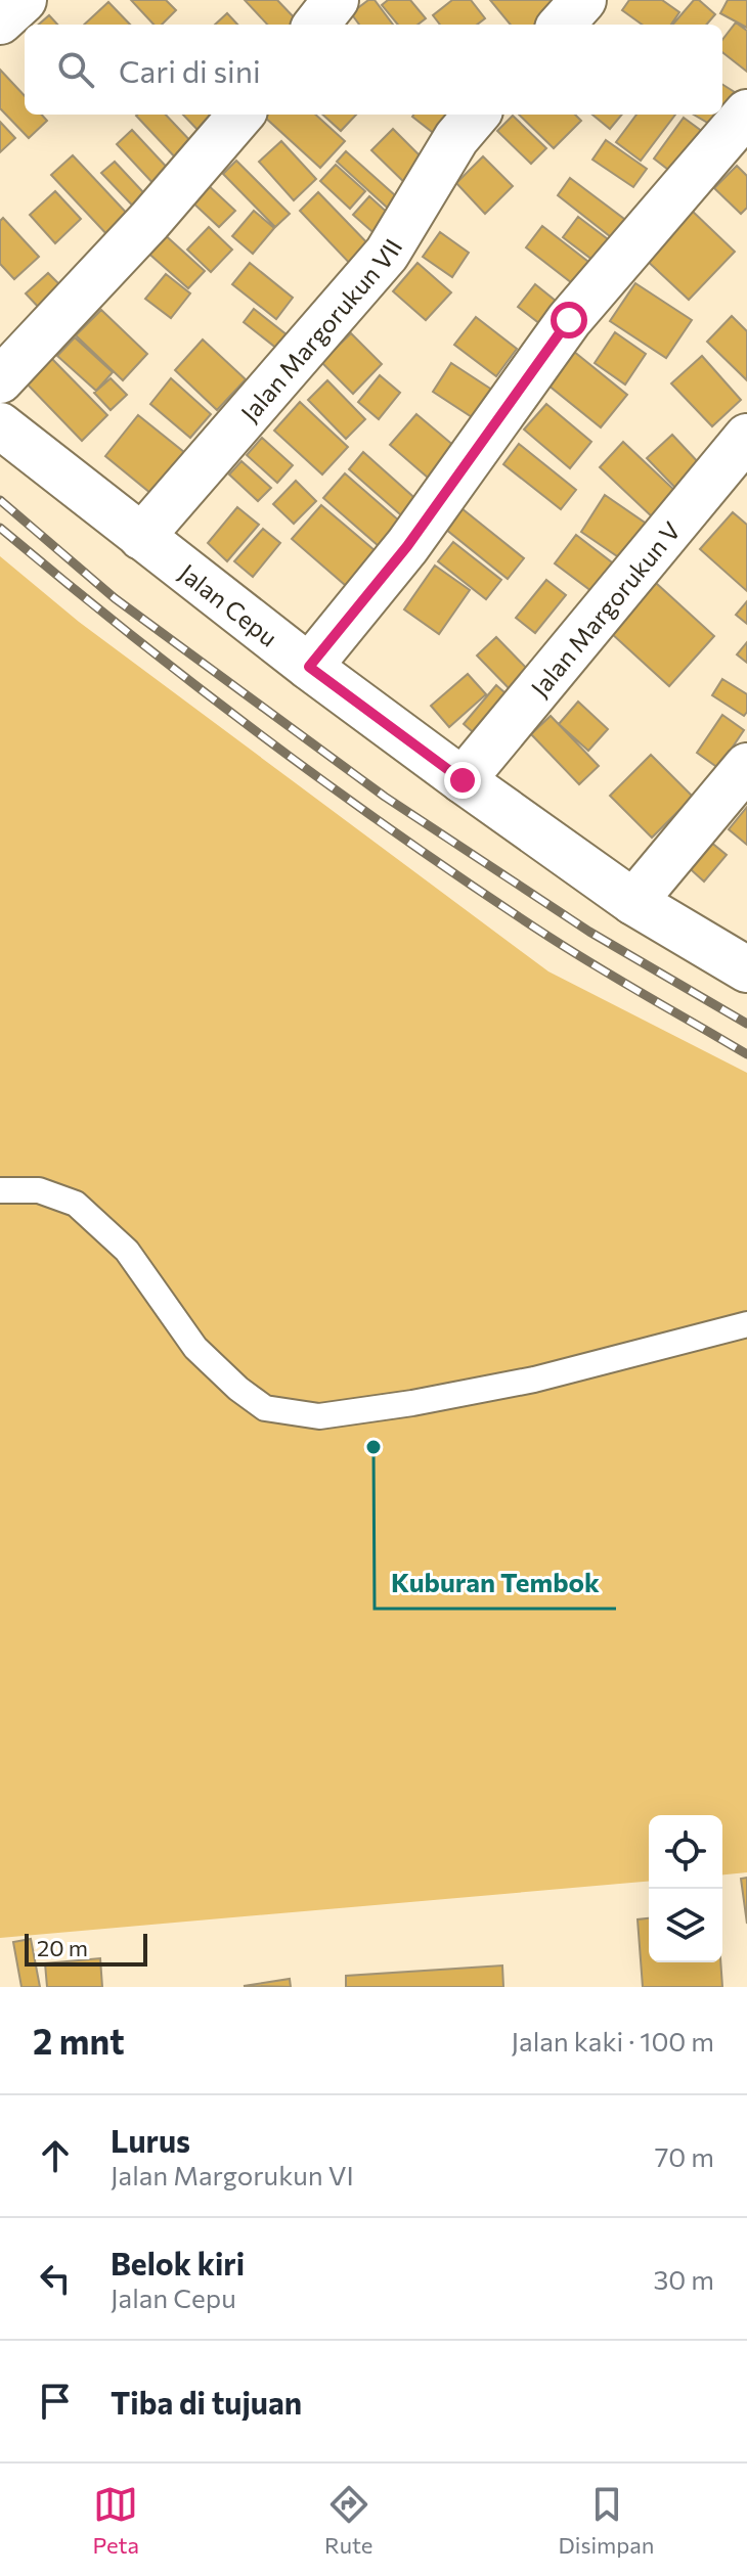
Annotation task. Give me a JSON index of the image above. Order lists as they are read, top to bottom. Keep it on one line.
{"streets":{"street":["Jalan Margorukun VII","Jalan Cepu","Jalan Margorukun V"]},"crossings":[["Jalan Margorukun VII","Jalan Cepu"],["Jalan Cepu","Jalan Margorukun V"]],"places":["Kuburan Tembok"],"scale_bar":"20 m","page":{"search":"Cari di sini","scale":"20 m","heading":["2 mnt","Jalan kaki · 100 m"],"list":[["Lurus","Jalan Margorukun VI","70 m"],["Belok kiri","Jalan Cepu","30 m"],"Tiba di tujuan"],"nav":["Peta","Rute","Disimpan"]}}
